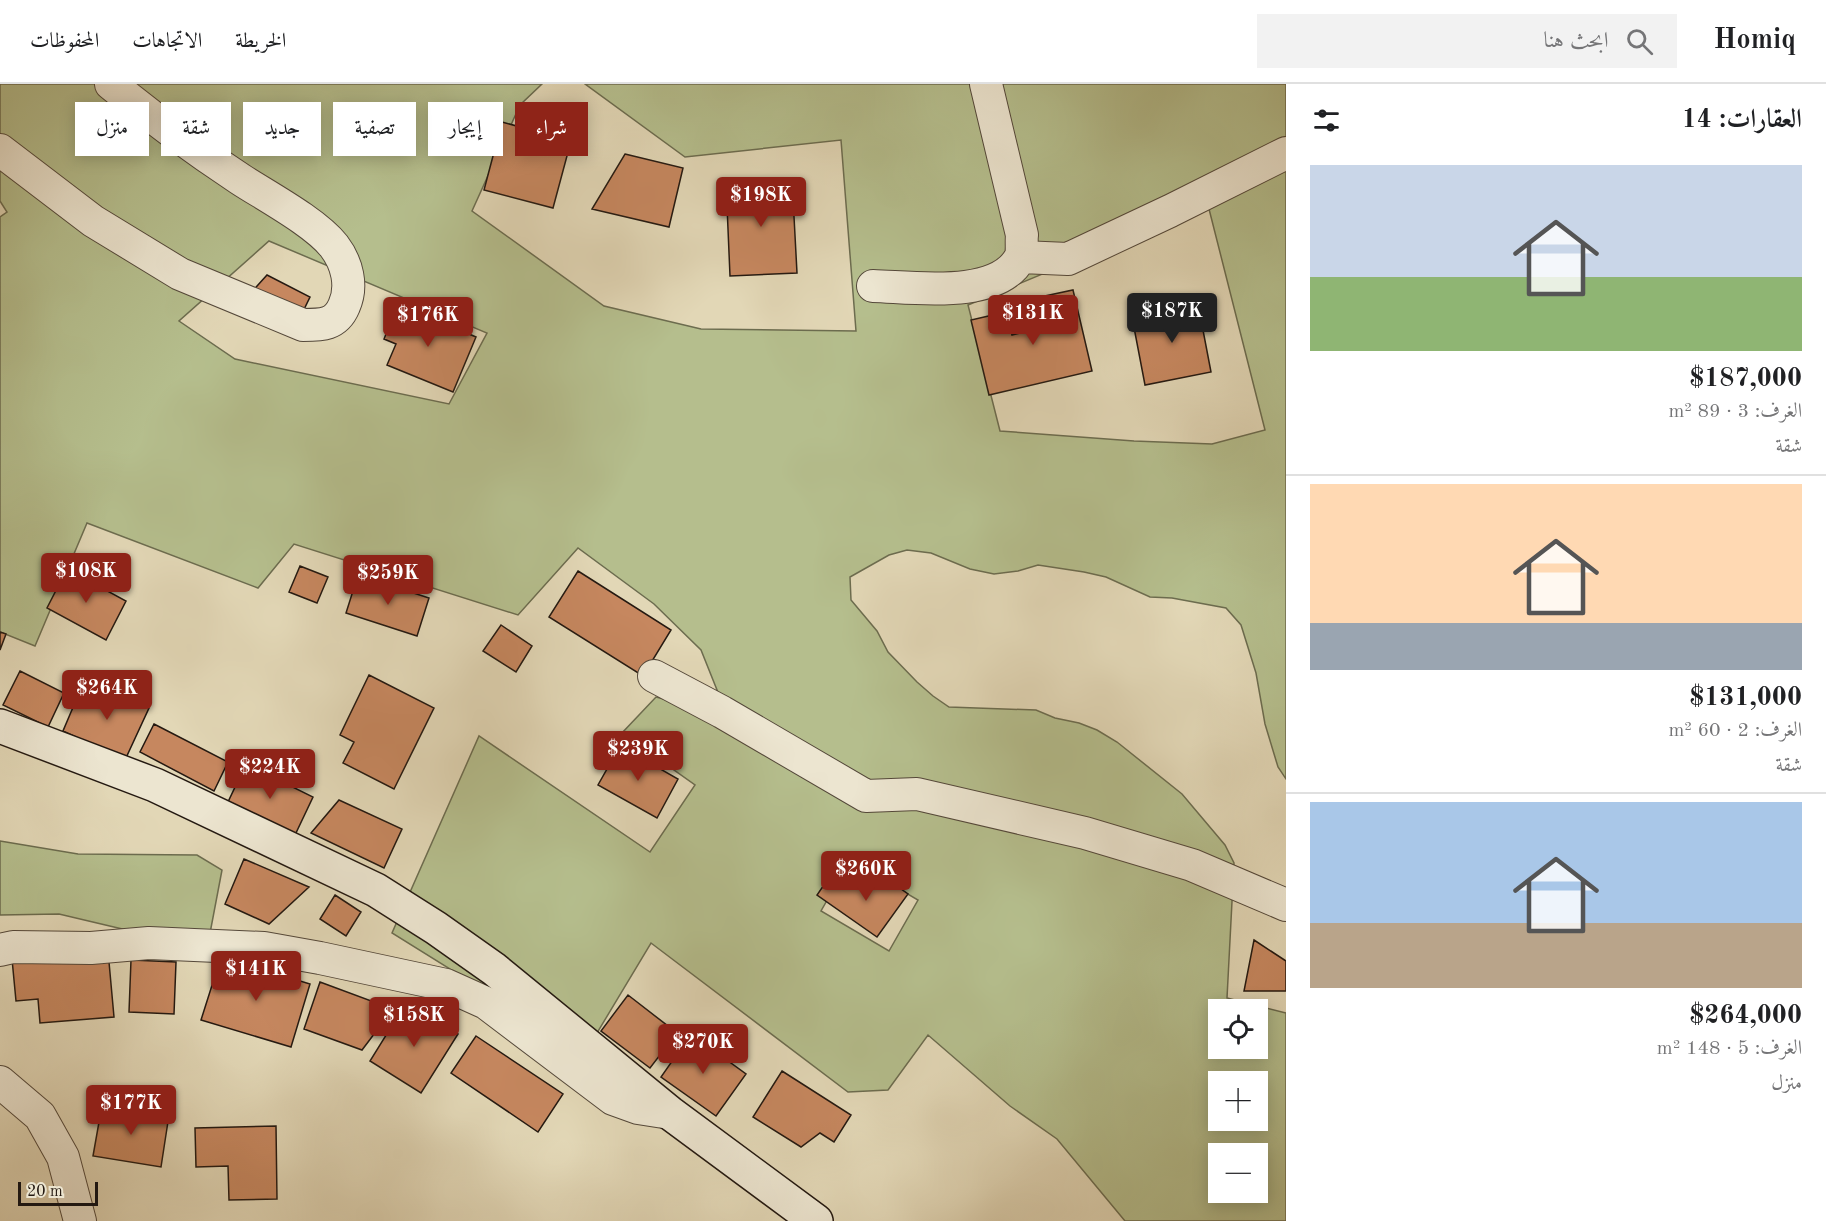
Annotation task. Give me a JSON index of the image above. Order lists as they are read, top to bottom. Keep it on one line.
{"scale_bar":"20 m","page":{"header":"Homiq","search":"ابحث هنا","nav":["الخريطة","الاتجاهات","المحفوظات"],"heading":"العقارات: 14","chip":["شراء","إيجار","تصفية","جديد","شقة","منزل"],"list":[{"name":"$187,000","note":"الغرف: 3 · 89 m² · شقة"},{"name":"$131,000","note":"الغرف: 2 · 60 m² · شقة"},{"name":"$264,000","note":"الغرف: 5 · 148 m² · منزل"}],"price":["$198K","$187K","$131K","$176K","$108K","$259K","$264K","$239K","$224K","$260K","$141K","$158K","$270K","$177K"],"map_buttons":["+","−"],"scale":"20 m"}}
